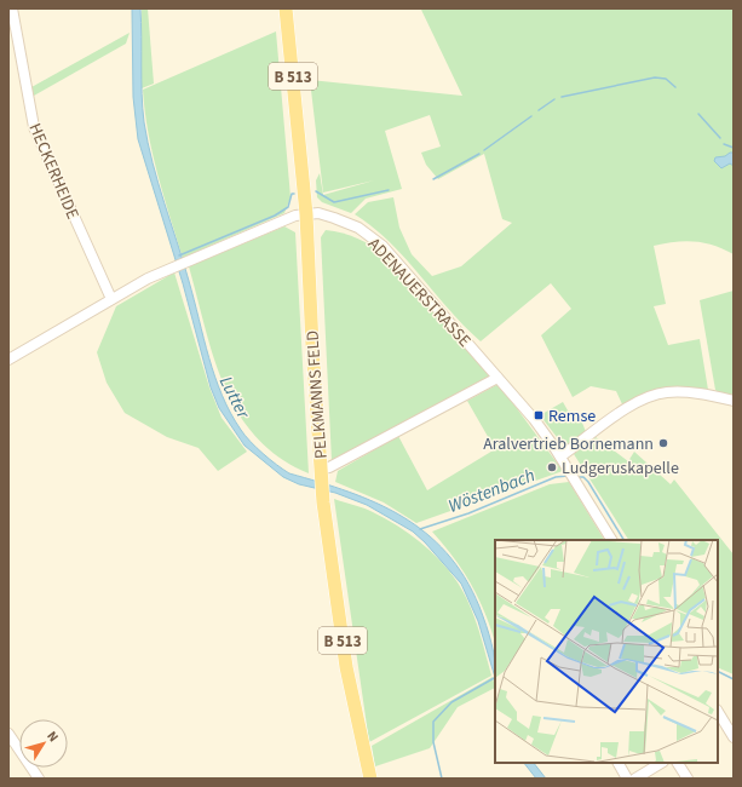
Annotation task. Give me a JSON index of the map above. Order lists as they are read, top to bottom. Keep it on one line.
{"streets":{"main road":["B 513","PELKMANNS FELD"],"street":["HECKERHEIDE","ADENAUERSTRASSE"]},"crossings":[["ADENAUERSTRASSE","PELKMANNS FELD"]],"water":["Lutter","Wöstenbach"],"places":{"transit":["Remse"],"other":["Aralvertrieb Bornemann","Ludgeruskapelle"]},"north":"top right"}
